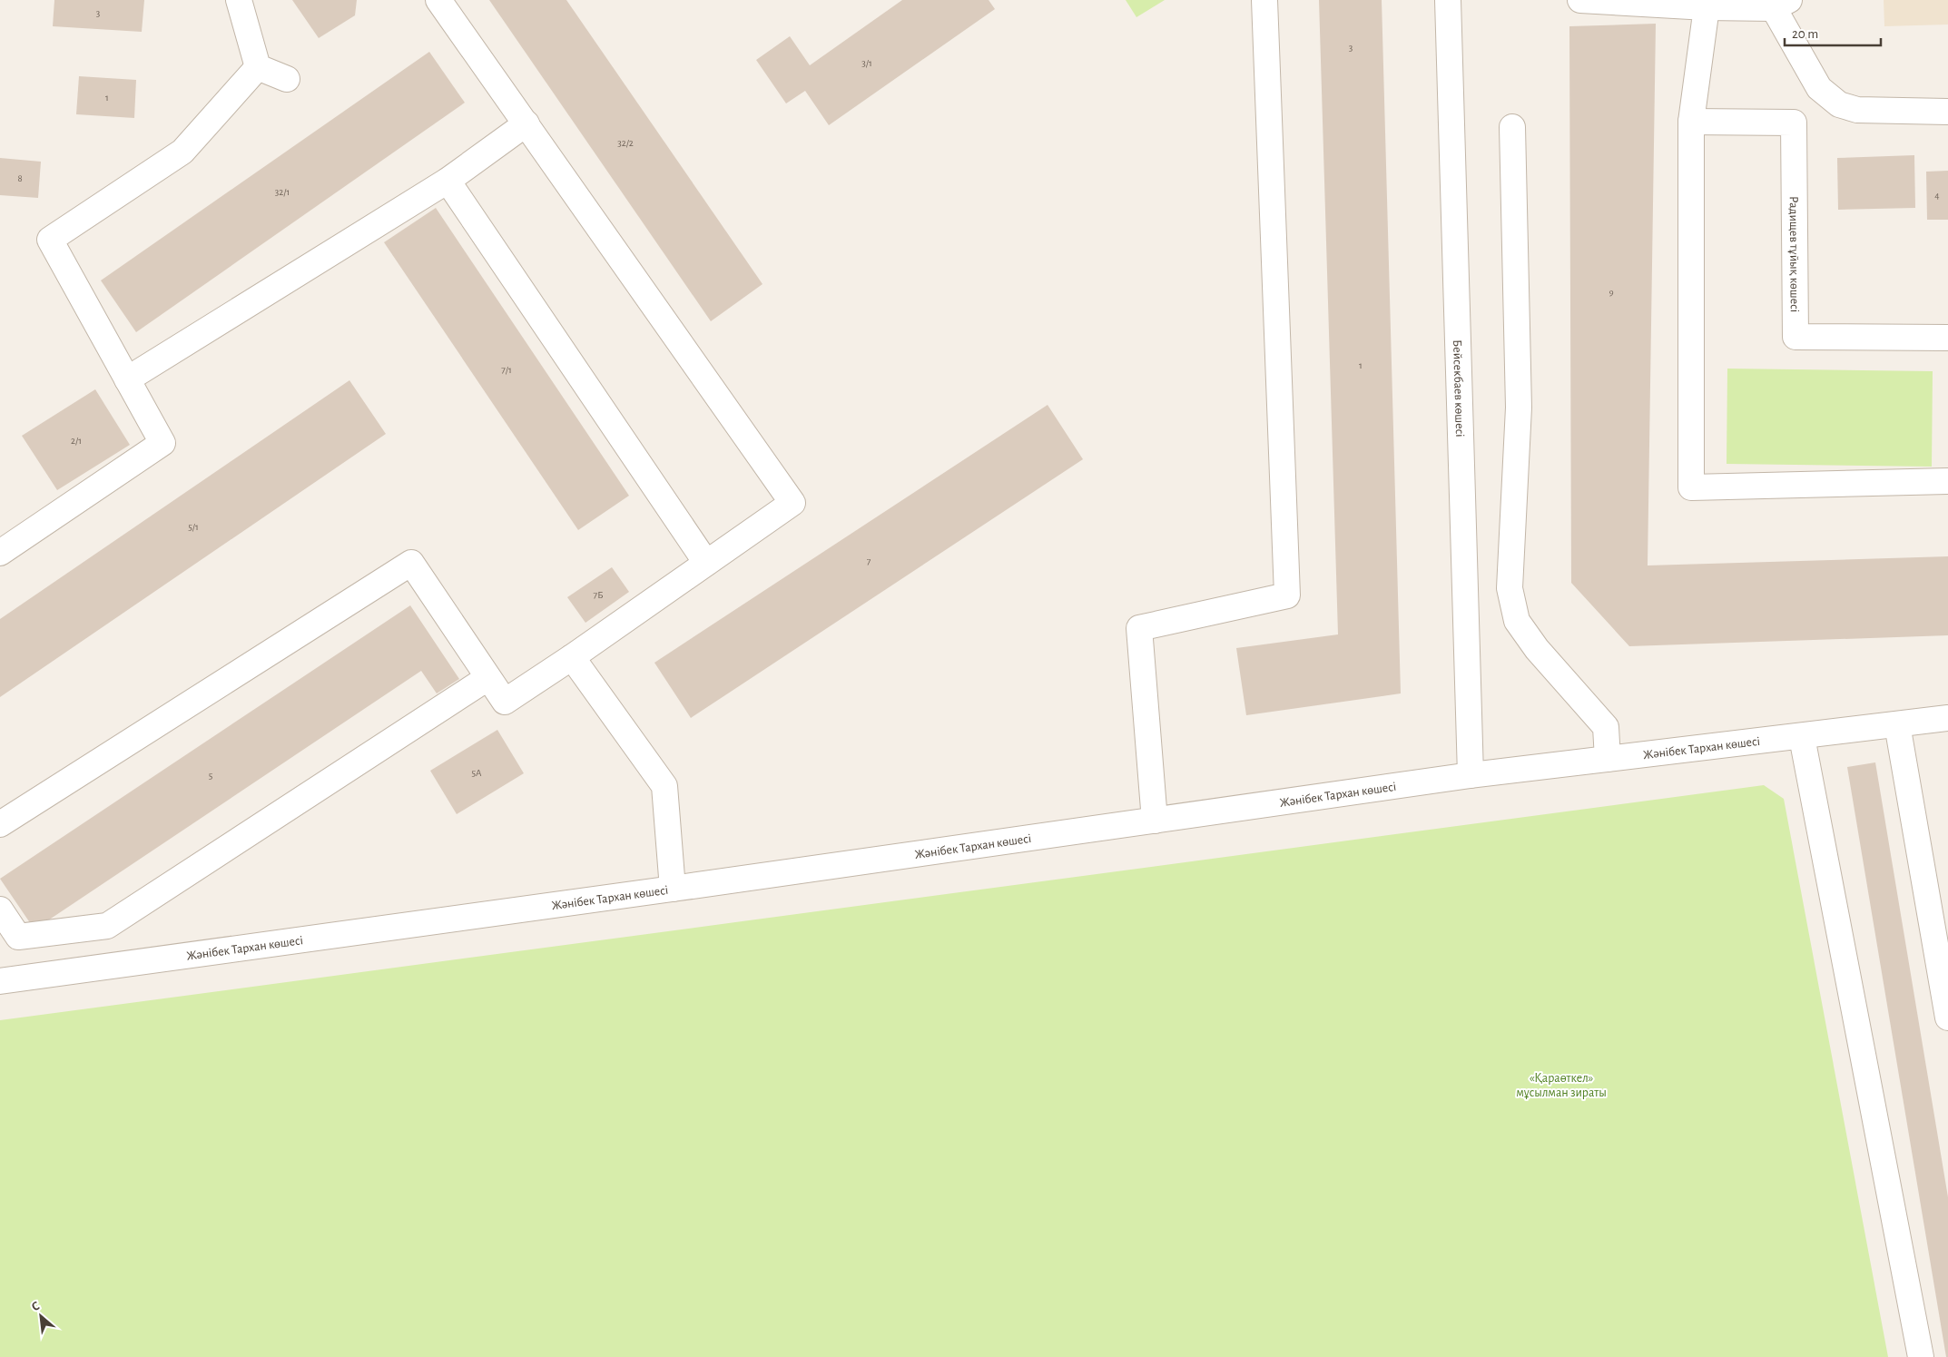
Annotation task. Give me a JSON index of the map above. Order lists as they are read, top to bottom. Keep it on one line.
{"streets":{"street":["Радищев тұйық көшесі","Бейсекбаев көшесі","Жәнібек Тархан көшесі"]},"crossings":[["Бейсекбаев көшесі","Жәнібек Тархан көшесі"]],"parks":["«Қараөткел» мұсылман зираты"],"house_numbers":["3","3","3/1","1","32/2","8","32/1","4","9","1","7/1","2/1","5/1","7","7Б","5А","5"],"scale_bar":"20 m","north":"top left"}
